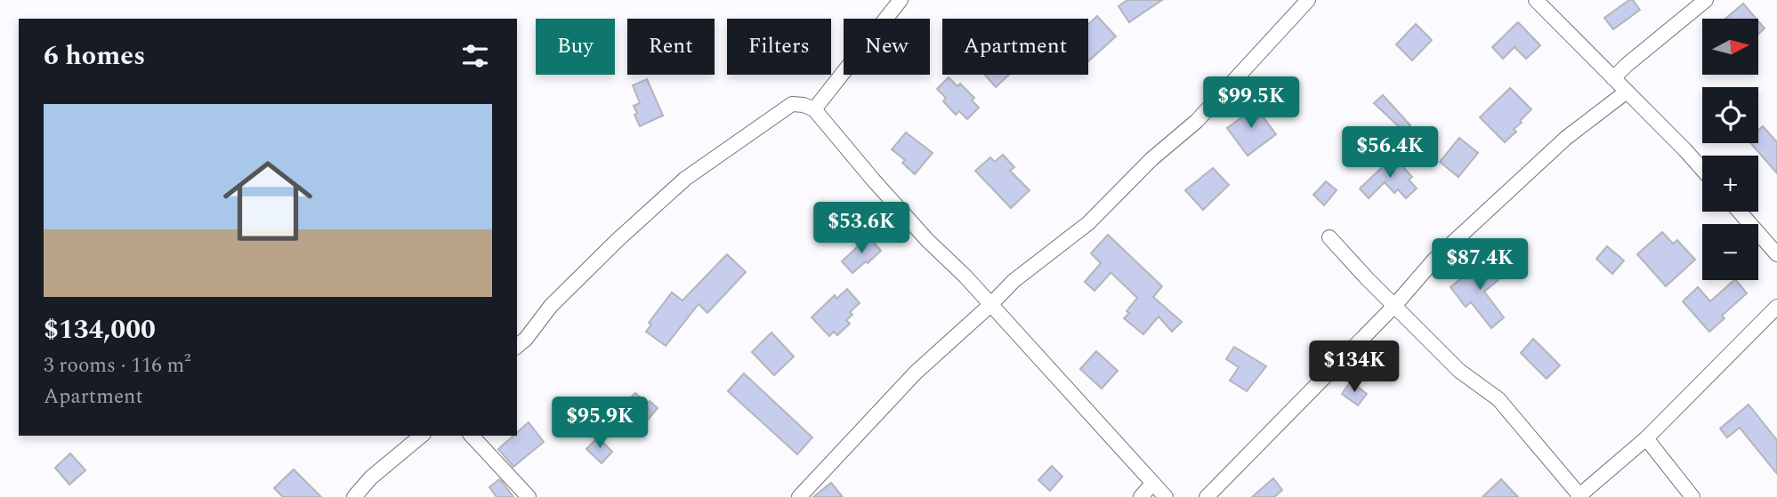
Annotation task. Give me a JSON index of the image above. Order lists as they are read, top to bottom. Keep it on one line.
{"north":"right","page":{"map_buttons":["+","−"],"chip":["Buy","Rent","Filters","New","Apartment"],"heading":"6 homes","price":["$99.5K","$56.4K","$53.6K","$87.4K","$134K","$95.9K"],"list":[{"name":"$134,000","note":"3 rooms · 116 m² · Apartment"}]}}
